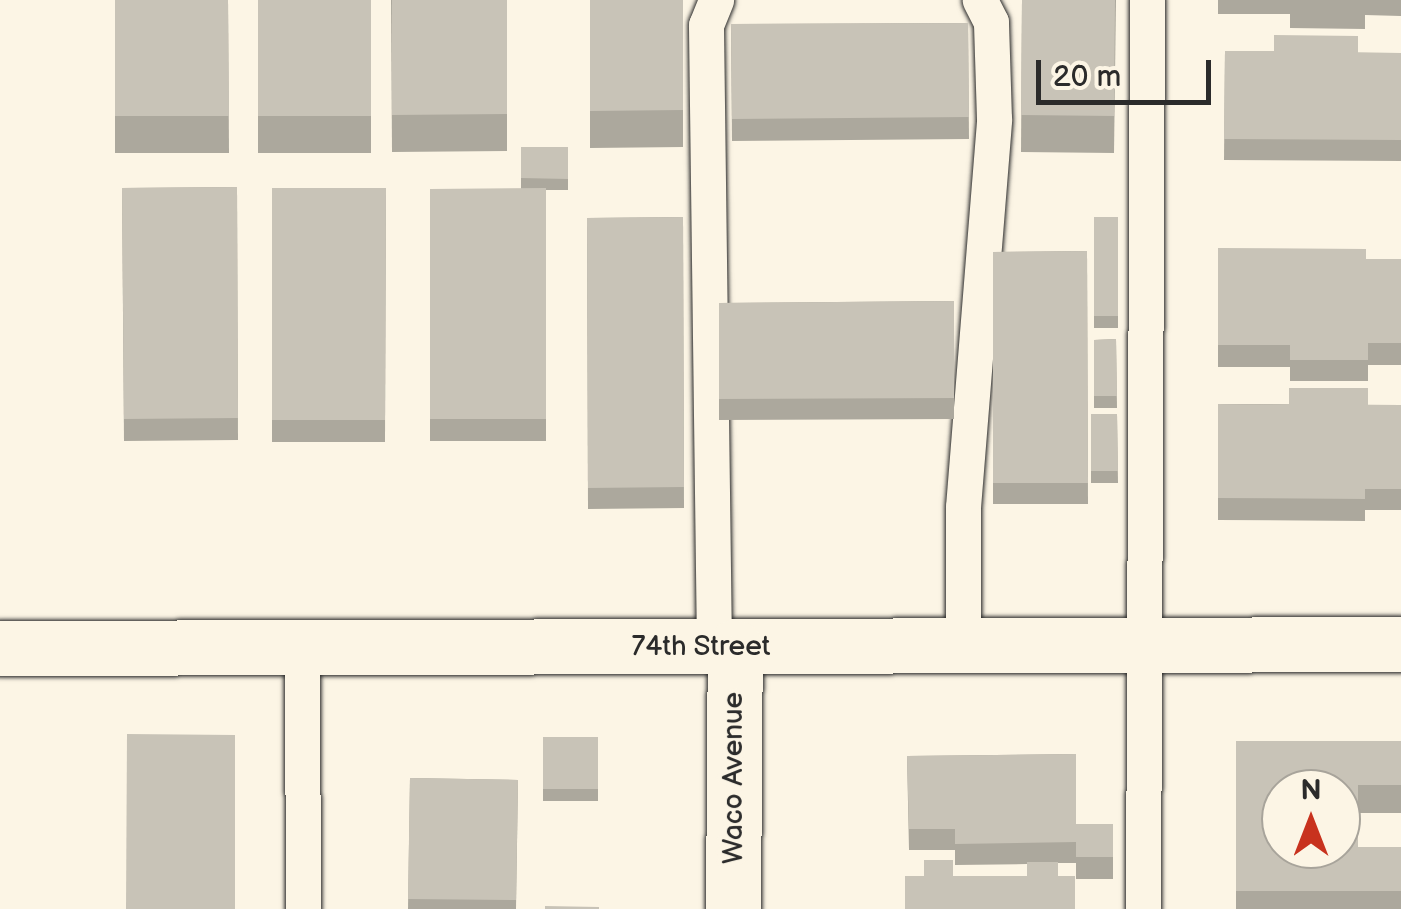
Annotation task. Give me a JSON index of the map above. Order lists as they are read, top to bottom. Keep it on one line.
{"streets":{"street":["74th Street","Waco Avenue"]},"crossings":[["74th Street","Waco Avenue"]],"scale_bar":"20 m","north":"top"}
